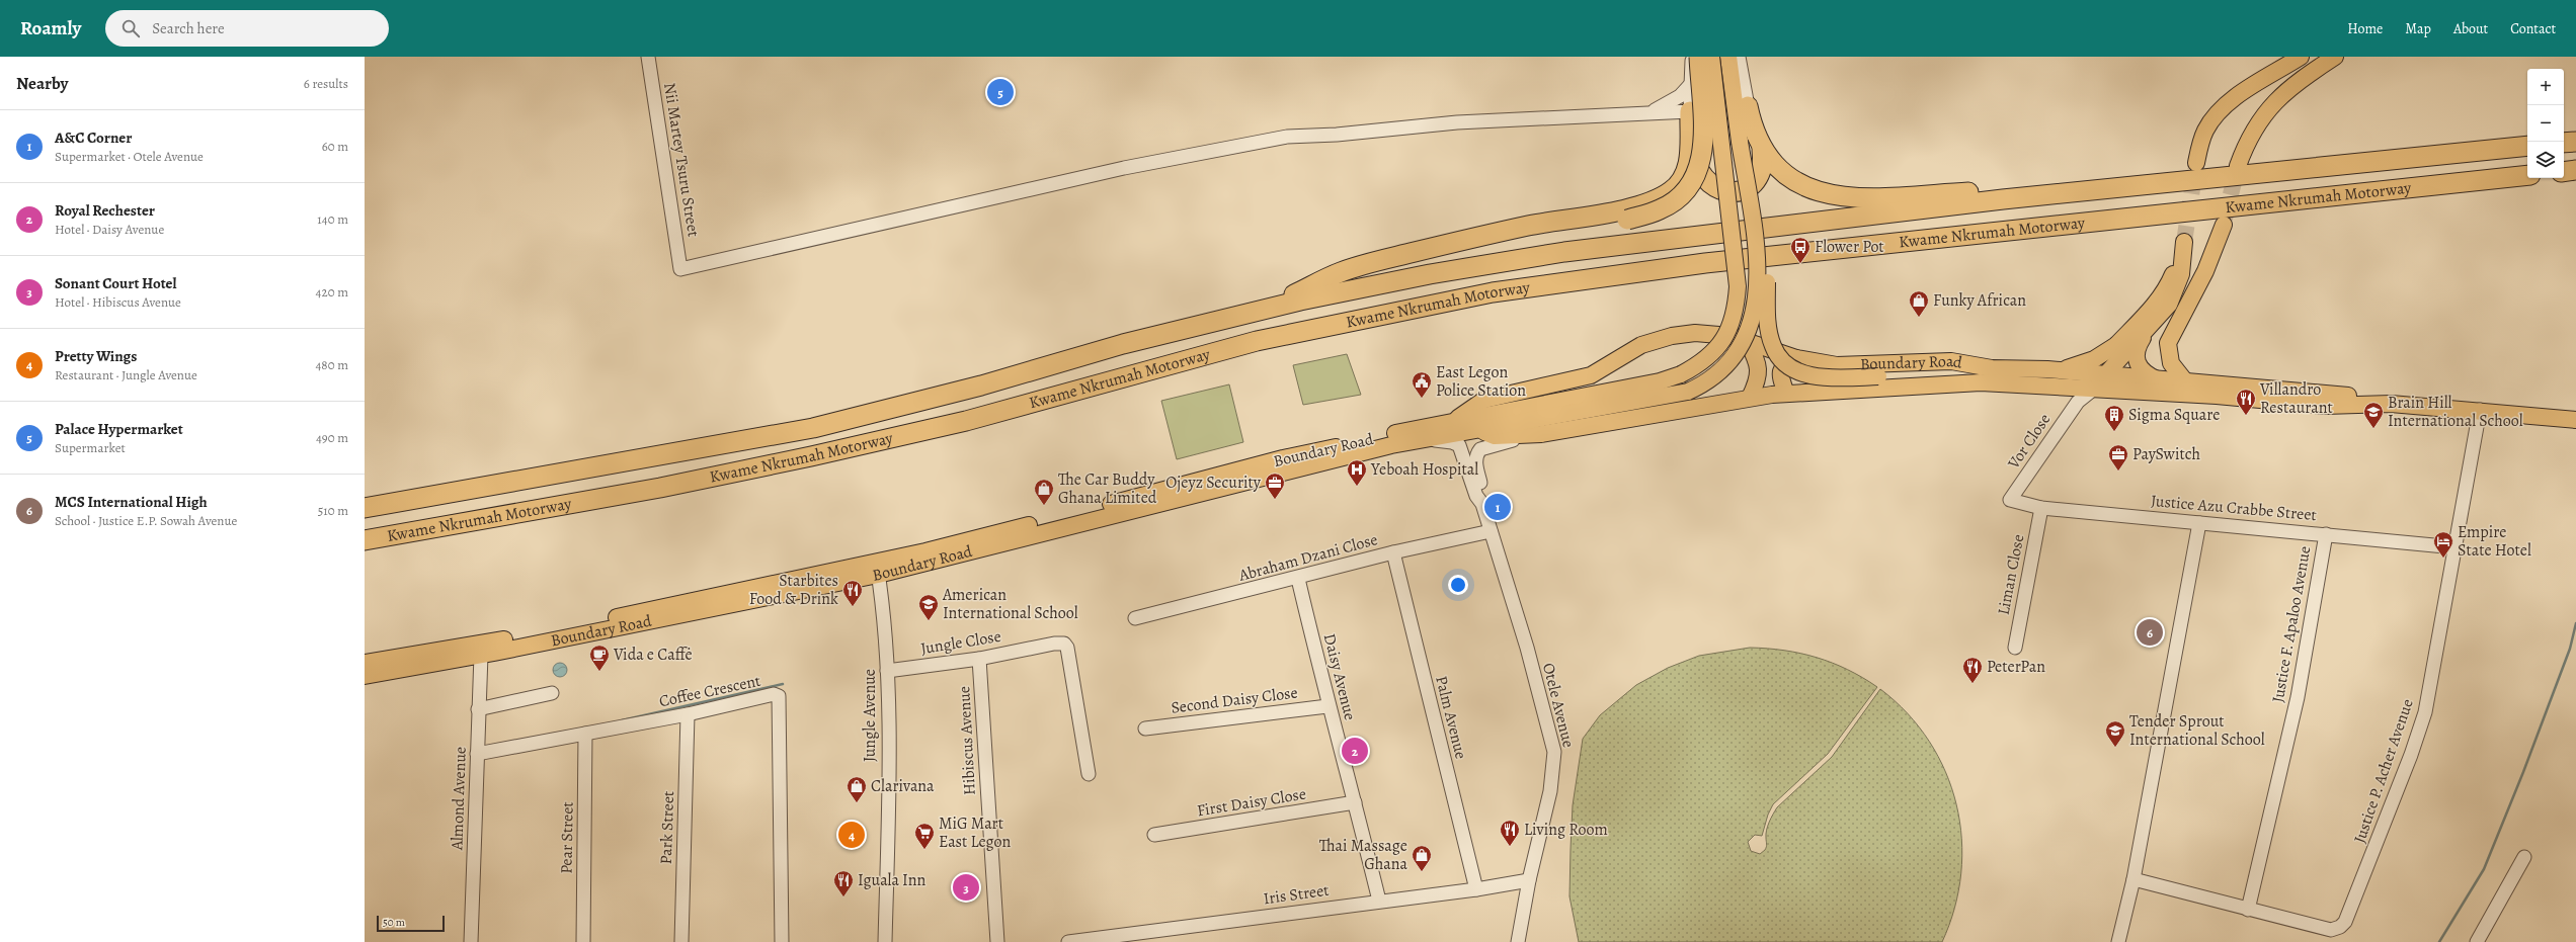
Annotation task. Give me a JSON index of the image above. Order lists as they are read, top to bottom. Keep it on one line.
{"streets":{"highway":["Kwame Nkrumah Motorway"],"main road":["Boundary Road"],"street":["Nii Martey Tsuru Street","Vor Close","Justice Azu Crabbe Street","Abraham Dzani Close","Liman Close","Justice F. Apaloo Avenue","Jungle Close","Daisy Avenue","Coffee Crescent","Second Daisy Close","Otele Avenue","Jungle Avenue","Palm Avenue","Hibiscus Avenue","Justice P. Acher Avenue","Almond Avenue","First Daisy Close","Park Street","Pear Street","Iris Street"]},"crossings":[["Boundary Road","Vor Close"],["Boundary Road","Otele Avenue"],["Boundary Road","Jungle Avenue"],["Boundary Road","Justice P. Acher Avenue"],["Boundary Road","Almond Avenue"],["Vor Close","Justice Azu Crabbe Street"],["Justice Azu Crabbe Street","Liman Close"],["Justice Azu Crabbe Street","Justice F. Apaloo Avenue"],["Justice Azu Crabbe Street","Justice P. Acher Avenue"],["Abraham Dzani Close","Daisy Avenue"],["Abraham Dzani Close","Otele Avenue"],["Abraham Dzani Close","Palm Avenue"],["Justice F. Apaloo Avenue","Justice P. Acher Avenue"],["Jungle Close","Jungle Avenue"],["Jungle Close","Hibiscus Avenue"],["Daisy Avenue","Second Daisy Close"],["Daisy Avenue","First Daisy Close"],["Daisy Avenue","Iris Street"],["Coffee Crescent","Almond Avenue"],["Coffee Crescent","Park Street"],["Coffee Crescent","Pear Street"],["Otele Avenue","Iris Street"],["Palm Avenue","Iris Street"]],"places":{"bus stop":["Flower Pot"],"shop":["Funky African","The Car Buddy Ghana Limited","Clarivana","Thai Massage Ghana"],"public building":["East Legon Police Station"],"restaurant":["Villandro Restaurant","Starbites Food & Drink","PeterPan","Living Room","Iguala Inn"],"school or university":["Brain Hill International School","American International School","Tender Sprout International School"],"building":["Sigma Square"],"office":["PaySwitch","Ojeyz Security"],"hospital":["Yeboah Hospital"],"hotel":["Empire State Hotel"],"cafe":["Vida e Caffė"],"supermarket":["MiG Mart East Legon"]},"scale_bar":"50 m","page":{"header":"Roamly","search":"Search here","nav":["Home","Map","About","Contact"],"heading":["Nearby","6 results"],"map_buttons":["+","−"],"pins":["5","1","6","2","4","3"],"list":[{"mark":"1","name":"A&C Corner","note":"Supermarket · Otele Avenue","value":"60 m"},{"mark":"2","name":"Royal Rechester","note":"Hotel · Daisy Avenue","value":"140 m"},{"mark":"3","name":"Sonant Court Hotel","note":"Hotel · Hibiscus Avenue","value":"420 m"},{"mark":"4","name":"Pretty Wings","note":"Restaurant · Jungle Avenue","value":"480 m"},{"mark":"5","name":"Palace Hypermarket","note":"Supermarket","value":"490 m"},{"mark":"6","name":"MCS International High","note":"School · Justice E.P. Sowah Avenue","value":"510 m"}],"scale":"50 m"}}
